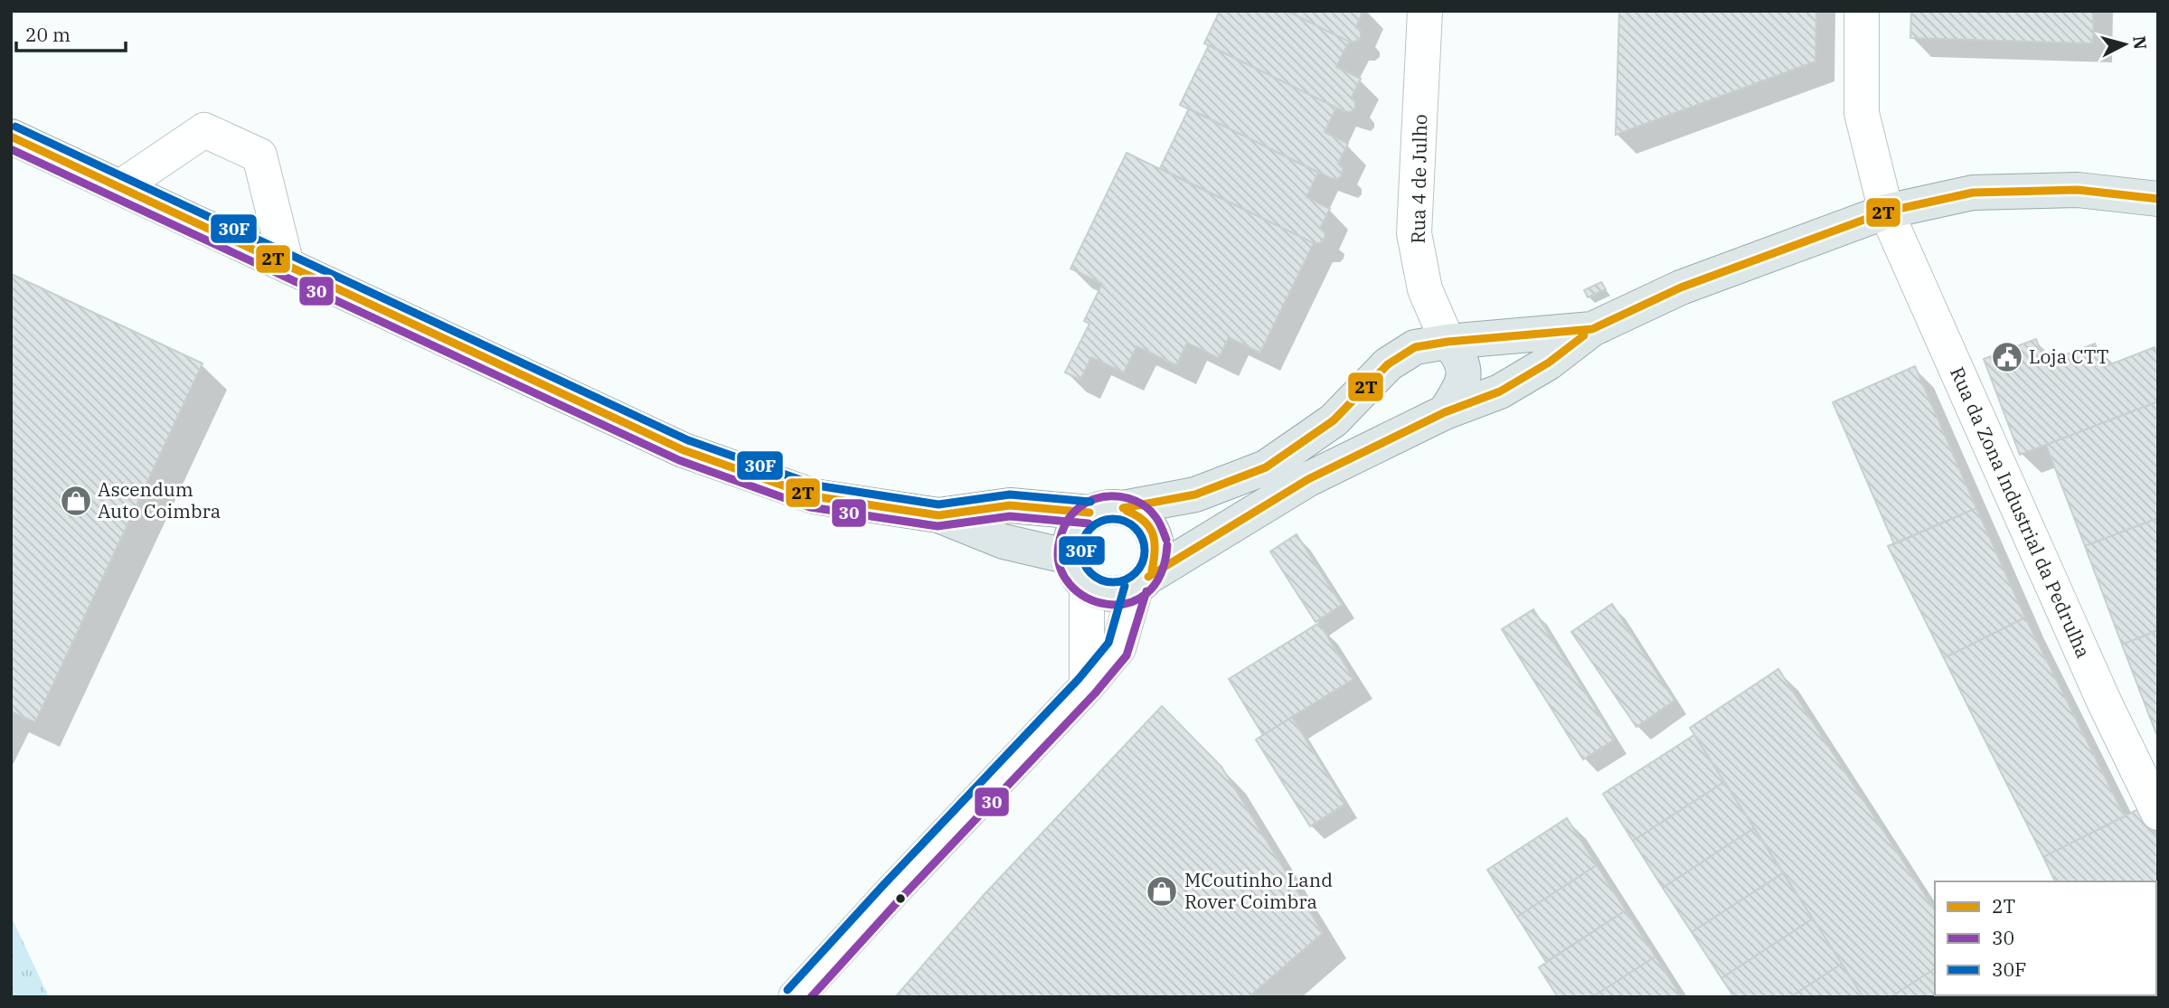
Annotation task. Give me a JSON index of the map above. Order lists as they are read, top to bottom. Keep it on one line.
{"streets":{"street":["Rua 4 de Julho","Rua da Zona Industrial da Pedrulha"]},"places":{"public building":["Loja CTT"],"shop":["Ascendum Auto Coimbra","MCoutinho Land Rover Coimbra"]},"lines":["transit line 30F","transit line 2T","transit line 30"],"legend":["2T","30","30F"],"scale_bar":"20 m","north":"right"}
